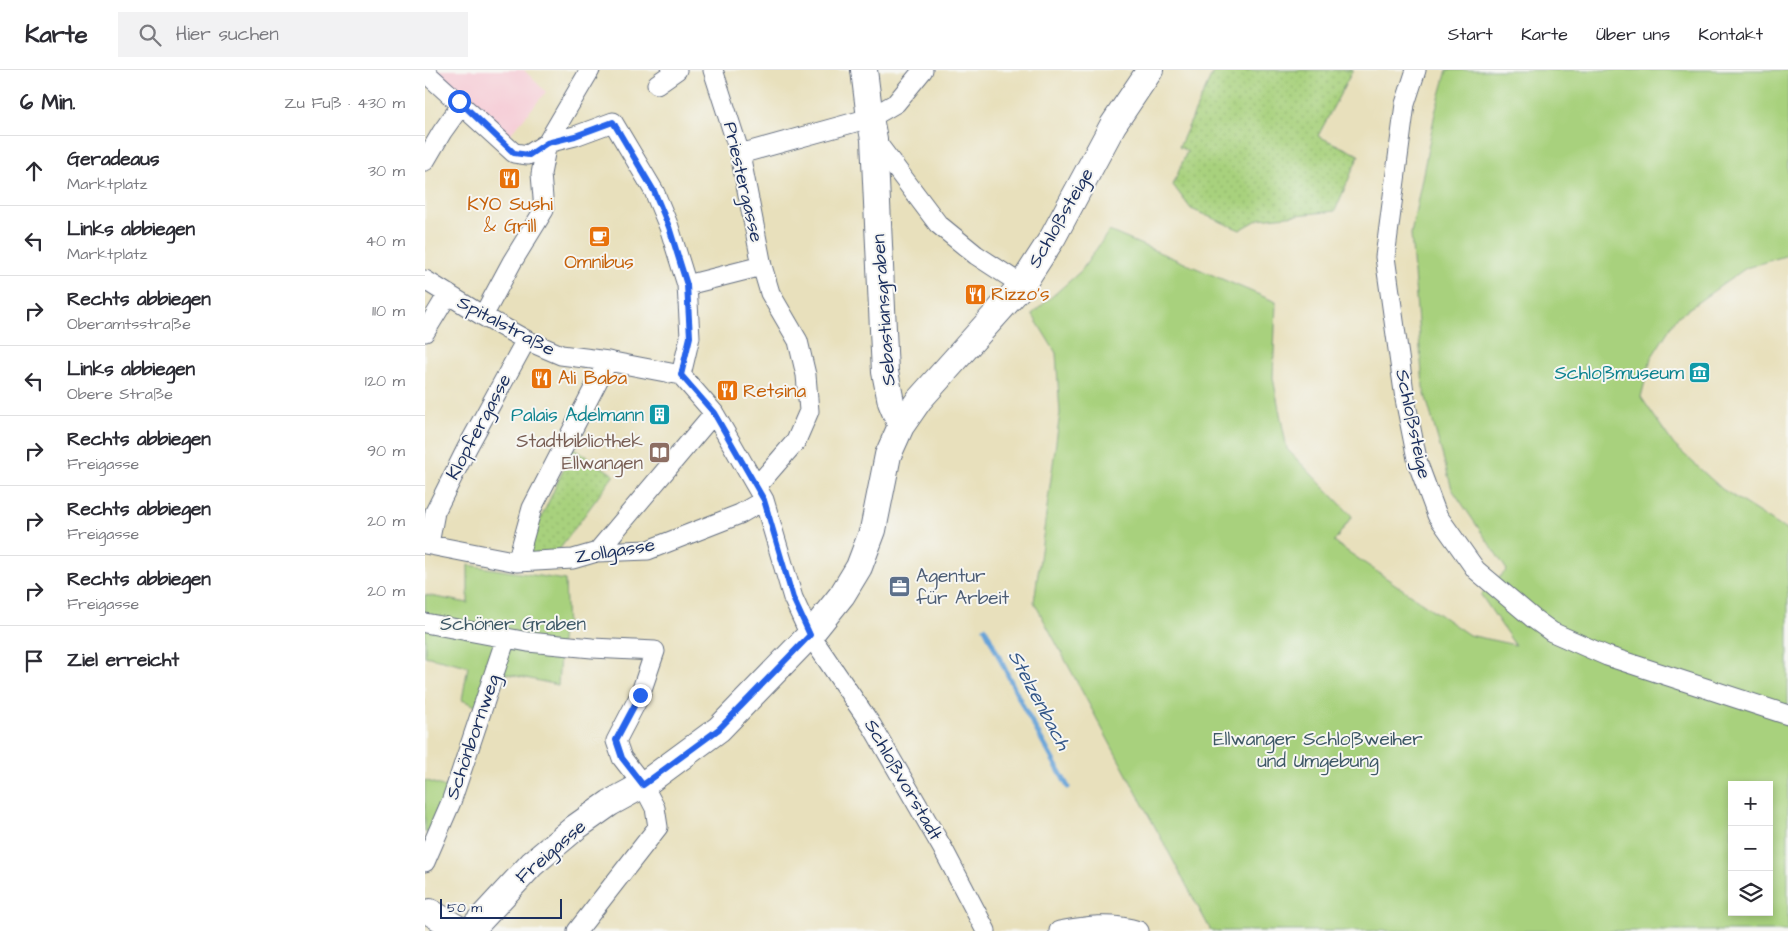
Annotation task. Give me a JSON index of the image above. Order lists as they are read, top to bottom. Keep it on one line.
{"streets":{"street":["Priestergasse","Schloßsteige","Sebastiansgraben","Spitalstraße","Klopfergasse","Zollgasse","Schönbornweg","Schloßvorstadt","Freigasse"]},"crossings":[["Priestergasse","Zollgasse"],["Priestergasse","Schloßvorstadt"],["Schloßsteige","Sebastiansgraben"],["Spitalstraße","Klopfergasse"],["Spitalstraße","Schloßvorstadt"],["Klopfergasse","Zollgasse"],["Zollgasse","Schloßvorstadt"],["Schloßvorstadt","Freigasse"]],"water":["Stelzenbach"],"parks":["Schöner Graben","Ellwanger Schloßweiher und Umgebung"],"places":{"restaurant":["KYO Sushi & Grill","Rizzo's","Ali Baba","Retsina"],"cafe":["Omnibus"],"museum":["Schloßmuseum"],"building":["Palais Adelmann"],"library":["Stadtbibliothek Ellwangen"],"office":["Agentur für Arbeit"]},"scale_bar":"50 m","page":{"header":"Karte","search":"Hier suchen","nav":["Start","Karte","Über uns","Kontakt"],"heading":["6 Min.","Zu Fuß · 430 m"],"list":[["Geradeaus","Marktplatz","30 m"],["Links abbiegen","Marktplatz","40 m"],["Rechts abbiegen","Oberamtsstraße","110 m"],["Links abbiegen","Obere Straße","120 m"],["Rechts abbiegen","Freigasse","90 m"],["Rechts abbiegen","Freigasse","20 m"],["Rechts abbiegen","Freigasse","20 m"],"Ziel erreicht"],"map_buttons":["+","−"],"scale":"50 m"}}
